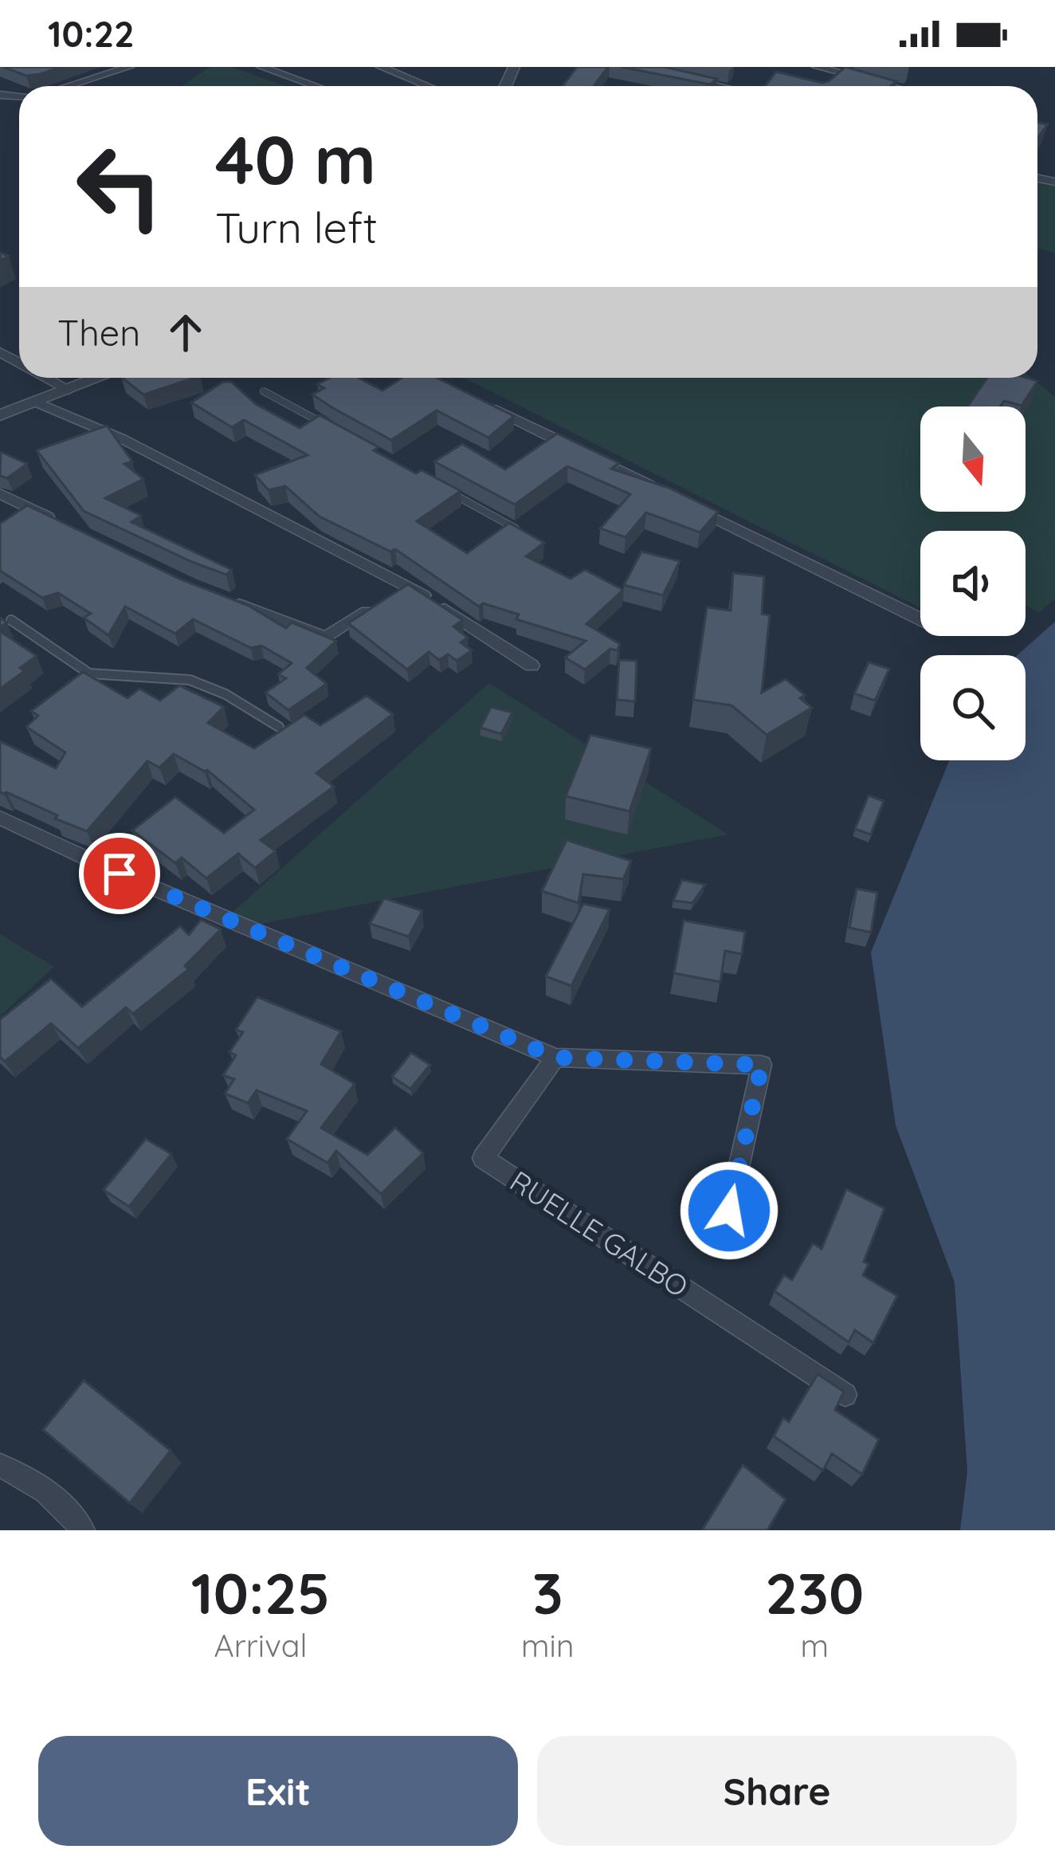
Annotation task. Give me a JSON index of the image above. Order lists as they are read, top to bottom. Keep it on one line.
{"streets":{"street":["RUELLE GALBO"]},"north":"bottom","page":{"status":"10:22","turn":["40 m","Turn left"],"then":"Then","eta":["10:25","Arrival","3","min","230","m"],"buttons":["Exit","Share"]}}
